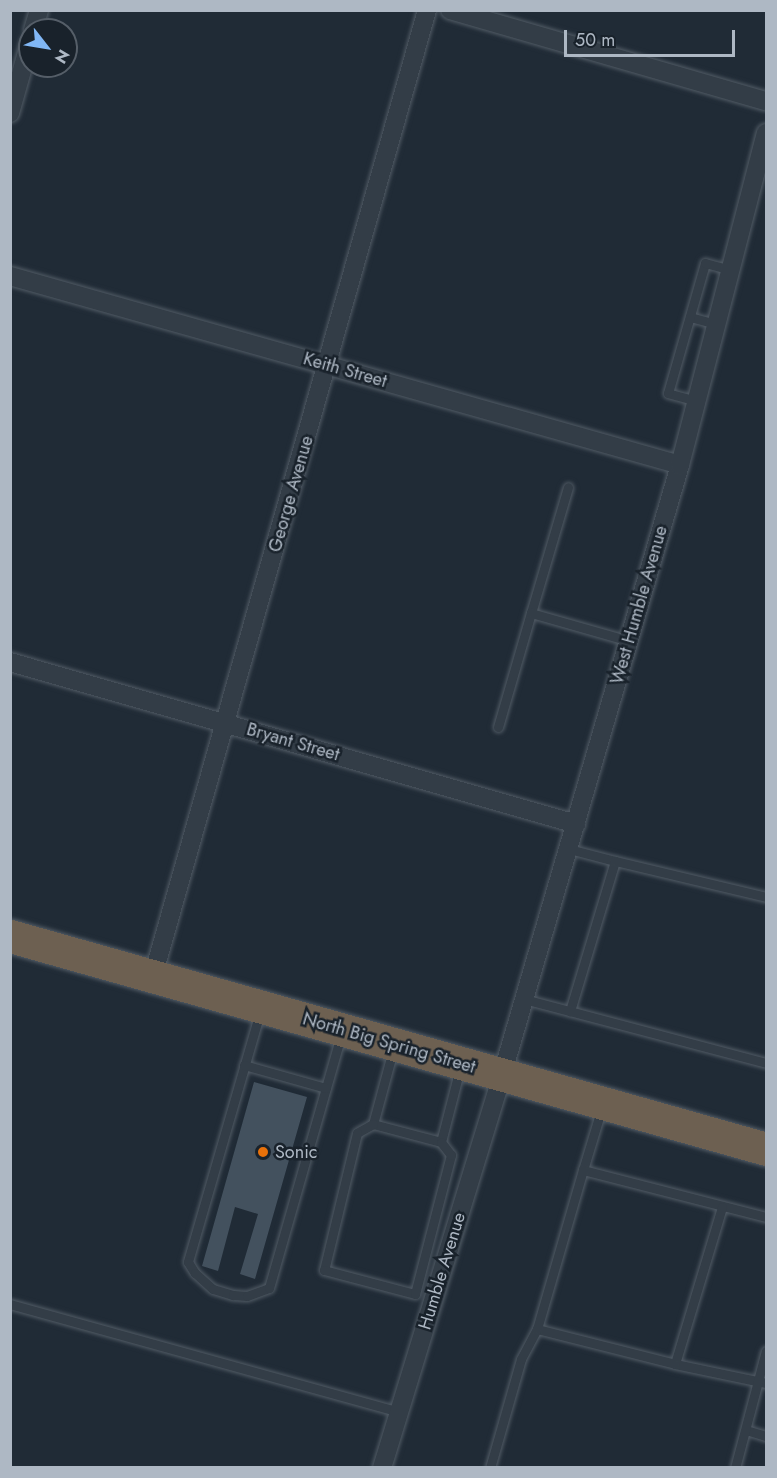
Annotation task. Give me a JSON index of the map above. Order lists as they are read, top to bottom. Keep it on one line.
{"streets":{"highway":["North Big Spring Street"],"street":["Keith Street","George Avenue","West Humble Avenue","Bryant Street","Humble Avenue"]},"crossings":[["Keith Street","George Avenue"],["Keith Street","West Humble Avenue"],["George Avenue","Bryant Street"],["George Avenue","North Big Spring Street"],["West Humble Avenue","Bryant Street"],["West Humble Avenue","North Big Spring Street"],["West Humble Avenue","Humble Avenue"],["North Big Spring Street","Humble Avenue"]],"places":["Sonic"],"scale_bar":"50 m","north":"bottom right"}
